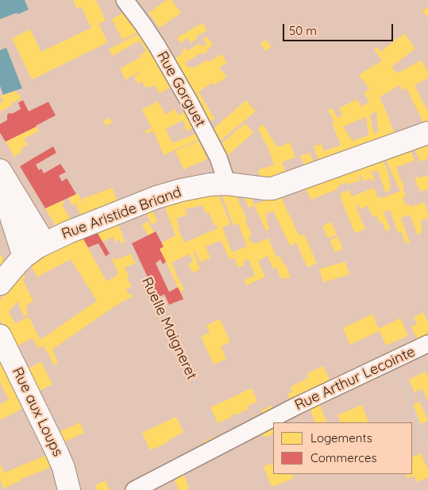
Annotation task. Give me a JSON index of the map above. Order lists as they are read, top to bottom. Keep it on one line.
{"streets":{"street":["Rue Gorguet","Rue Aristide Briand","Rue Arthur Lecointe","Rue aux Loups"],"path":["Ruelle Maigneret"]},"crossings":[["Rue Gorguet","Rue Aristide Briand"],["Rue Aristide Briand","Ruelle Maigneret"],["Ruelle Maigneret","Rue Arthur Lecointe"]],"legend":["Logements","Commerces"],"scale_bar":"50 m"}
